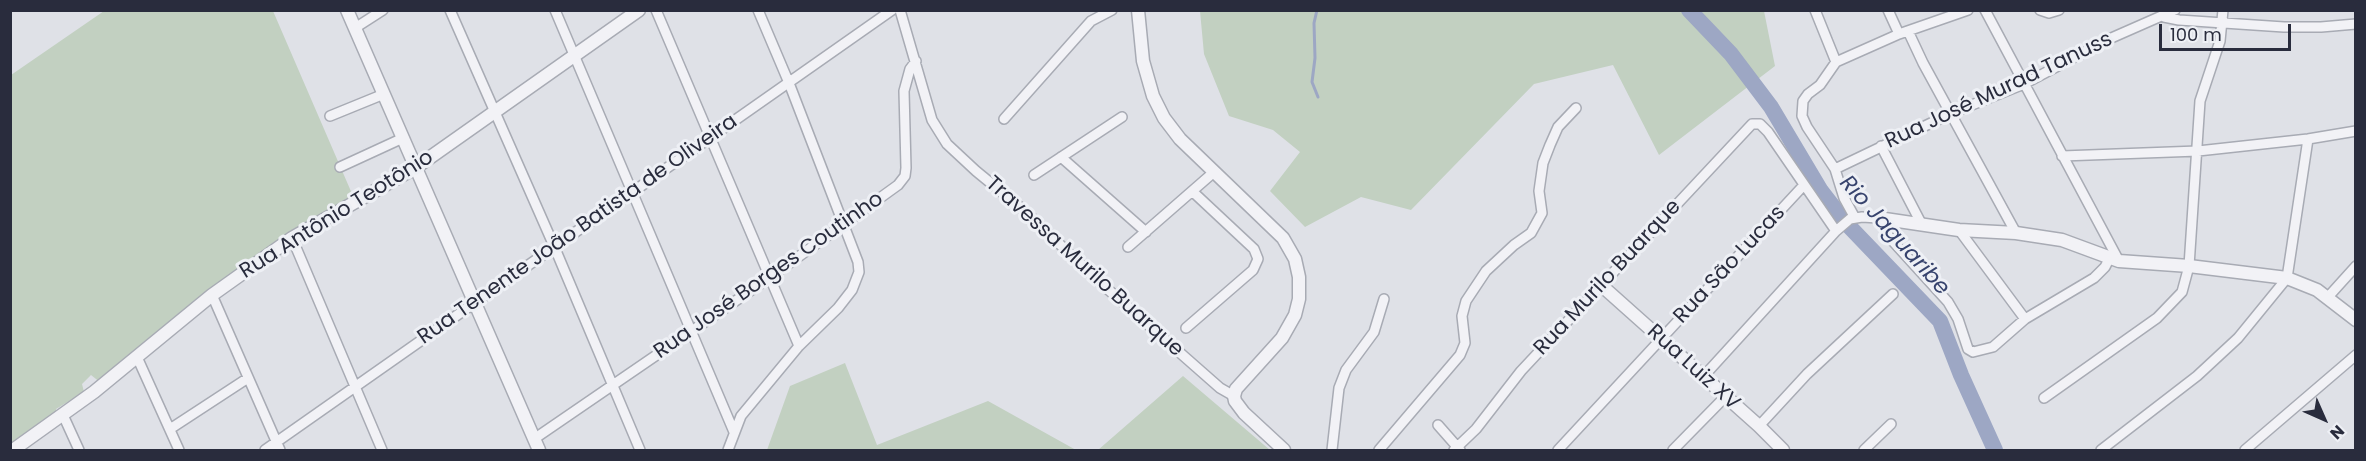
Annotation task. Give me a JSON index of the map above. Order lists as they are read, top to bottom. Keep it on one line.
{"streets":{"street":["Rua José Murad Tanuss","Rua Antônio Teotônio","Rua Tenente João Batista de Oliveira","Rua São Lucas","Travessa Murilo Buarque","Rua José Borges Coutinho","Rua Murilo Buarque","Rua Luiz XV"]},"crossings":[["Rua São Lucas","Rua Murilo Buarque"],["Rua São Lucas","Rua Luiz XV"],["Travessa Murilo Buarque","Rua José Borges Coutinho"],["Rua Murilo Buarque","Rua Luiz XV"]],"water":["Rio Jaguaribe"],"scale_bar":"100 m","north":"bottom right"}
